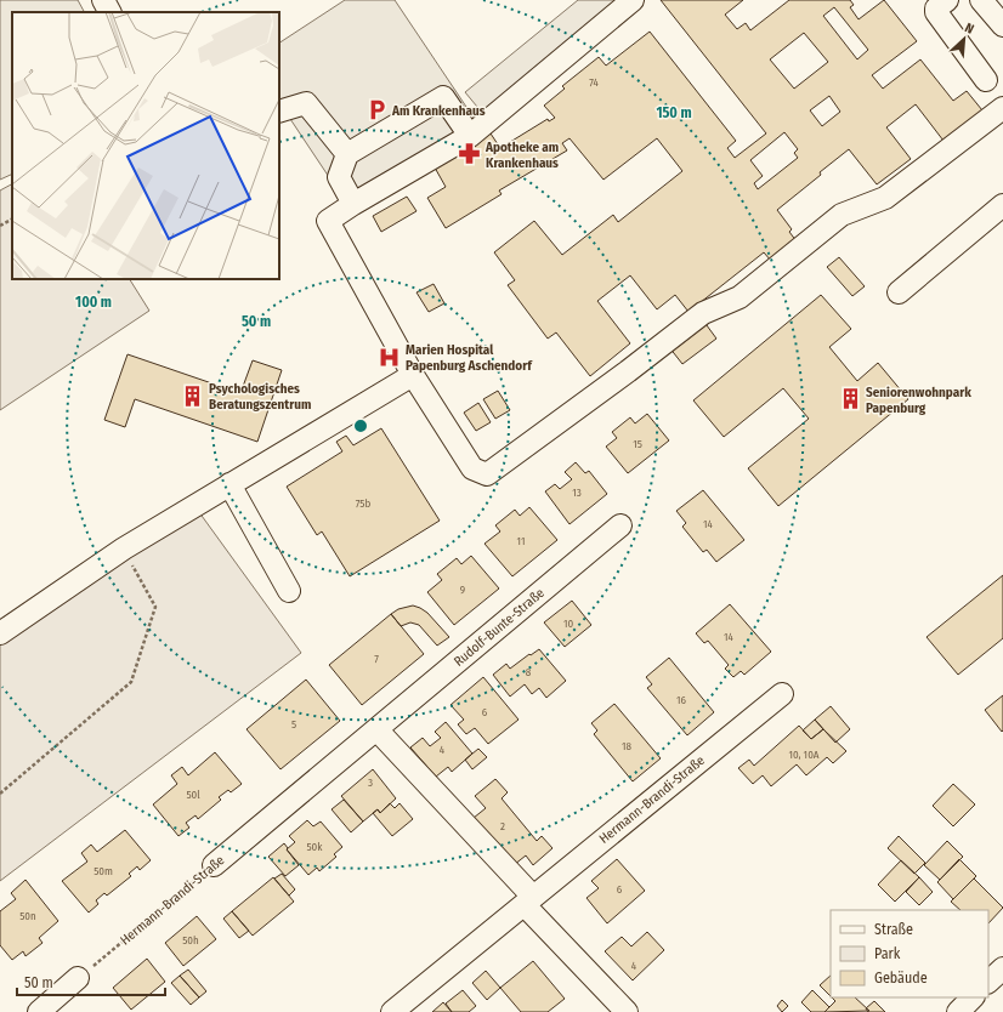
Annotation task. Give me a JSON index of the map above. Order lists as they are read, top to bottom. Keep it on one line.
{"streets":{"street":["Rudolf-Bunte-Straße","Hermann-Brandi-Straße"]},"crossings":[["Rudolf-Bunte-Straße","Hermann-Brandi-Straße"]],"places":{"parking":["Am Krankenhaus"],"pharmacy":["Apotheke am Krankenhaus"],"hospital":["Marien Hospital Papenburg Aschendorf"],"building":["Psychologisches Beratungszentrum","Seniorenwohnpark Papenburg"]},"house_numbers":["74","15","13","75b","14","11","9","10","14","7","8","16","6","5","18","4","10, 10A","3","50l","2","50k","50m","6","50n","50h","4"],"legend":["Straße","Park","Gebäude"],"scale_bar":"50 m","north":"top right","rings":["150 m","100 m","50 m"]}
